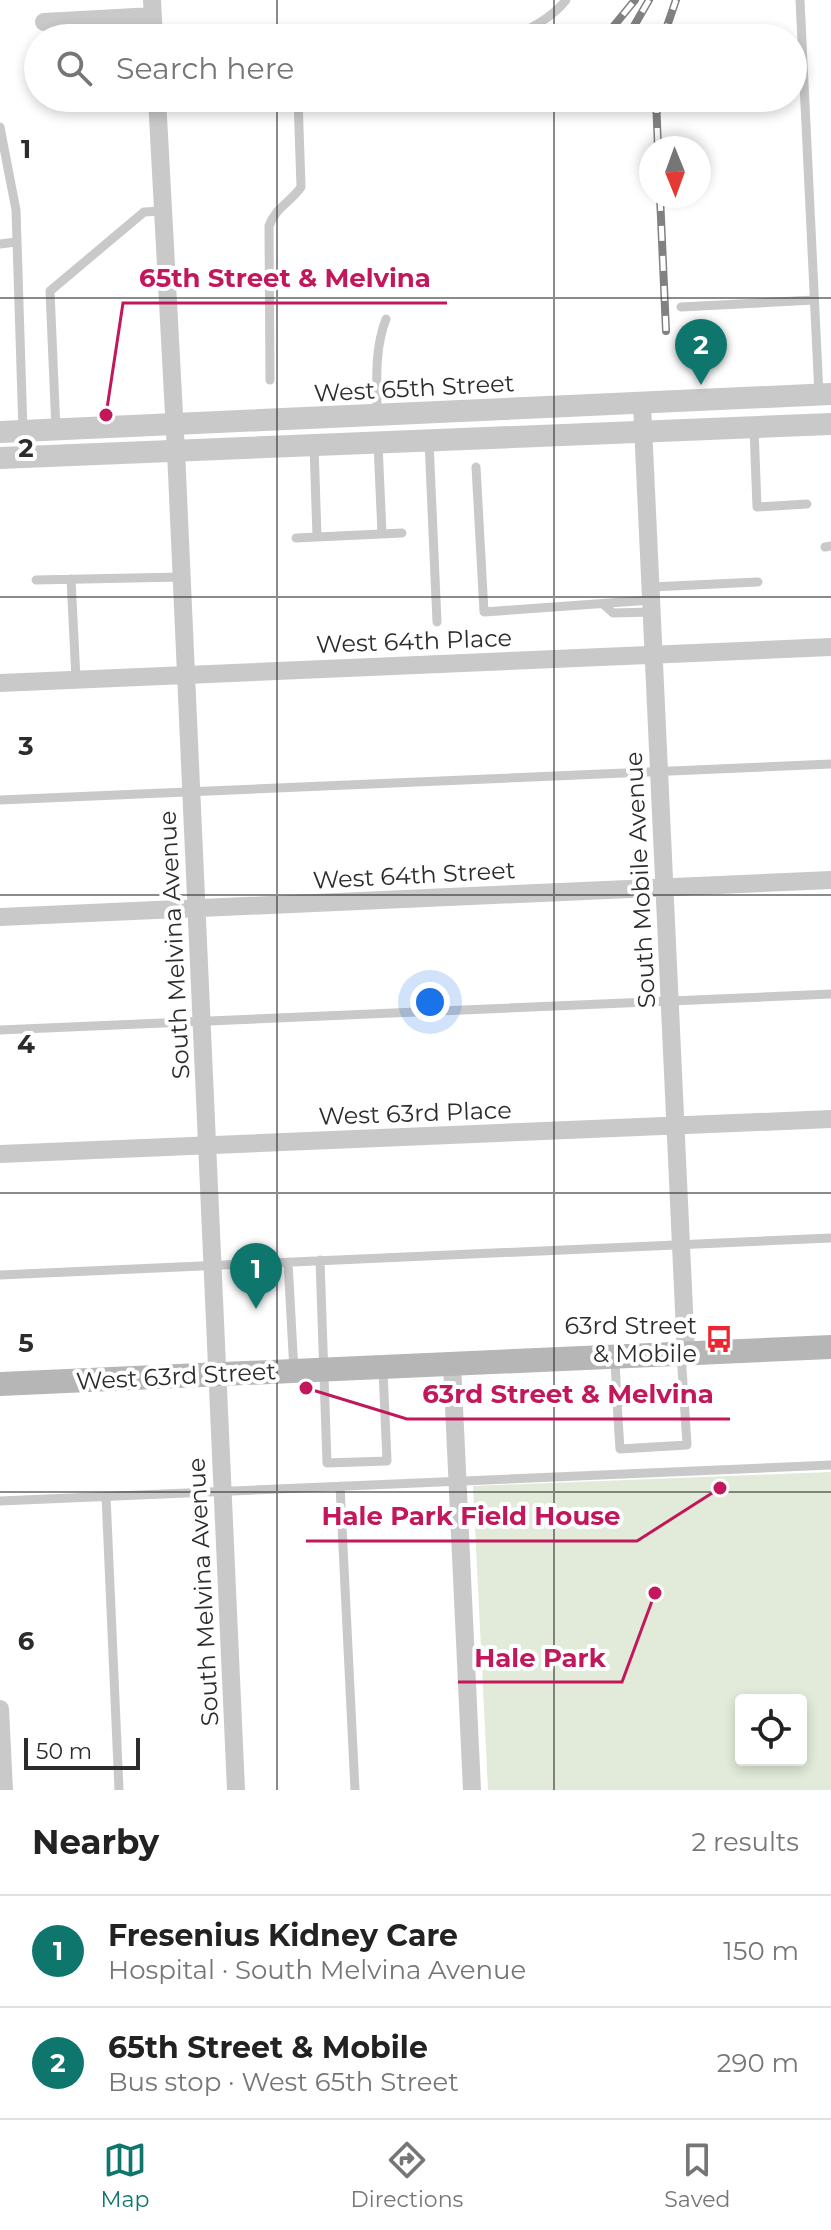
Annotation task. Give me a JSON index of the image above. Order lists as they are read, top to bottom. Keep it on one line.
{"streets":{"main road":["West 63rd Street"],"street":["West 65th Street","West 64th Place","West 64th Street","South Mobile Avenue","South Melvina Avenue","West 63rd Place"]},"crossings":[["West 65th Street","South Mobile Avenue"],["West 65th Street","South Melvina Avenue"],["West 64th Place","South Mobile Avenue"],["West 64th Place","South Melvina Avenue"],["West 64th Street","South Mobile Avenue"],["West 64th Street","South Melvina Avenue"],["South Mobile Avenue","West 63rd Place"],["South Mobile Avenue","West 63rd Street"],["South Melvina Avenue","West 63rd Place"],["South Melvina Avenue","West 63rd Street"]],"places":{"other":["65th Street & Melvina","63rd Street & Melvina","Hale Park Field House","Hale Park"],"bus stop":["63rd Street & Mobile"]},"scale_bar":"50 m","north":"bottom","page":{"search":"Search here","pins":["2","1"],"scale":"50 m","heading":["Nearby","2 results"],"list":[{"mark":"1","name":"Fresenius Kidney Care","note":"Hospital · South Melvina Avenue","value":"150 m"},{"mark":"2","name":"65th Street & Mobile","note":"Bus stop · West 65th Street","value":"290 m"}],"nav":["Map","Directions","Saved"]},"grid":{"rows":["1","2","3","4","5","6"]}}
